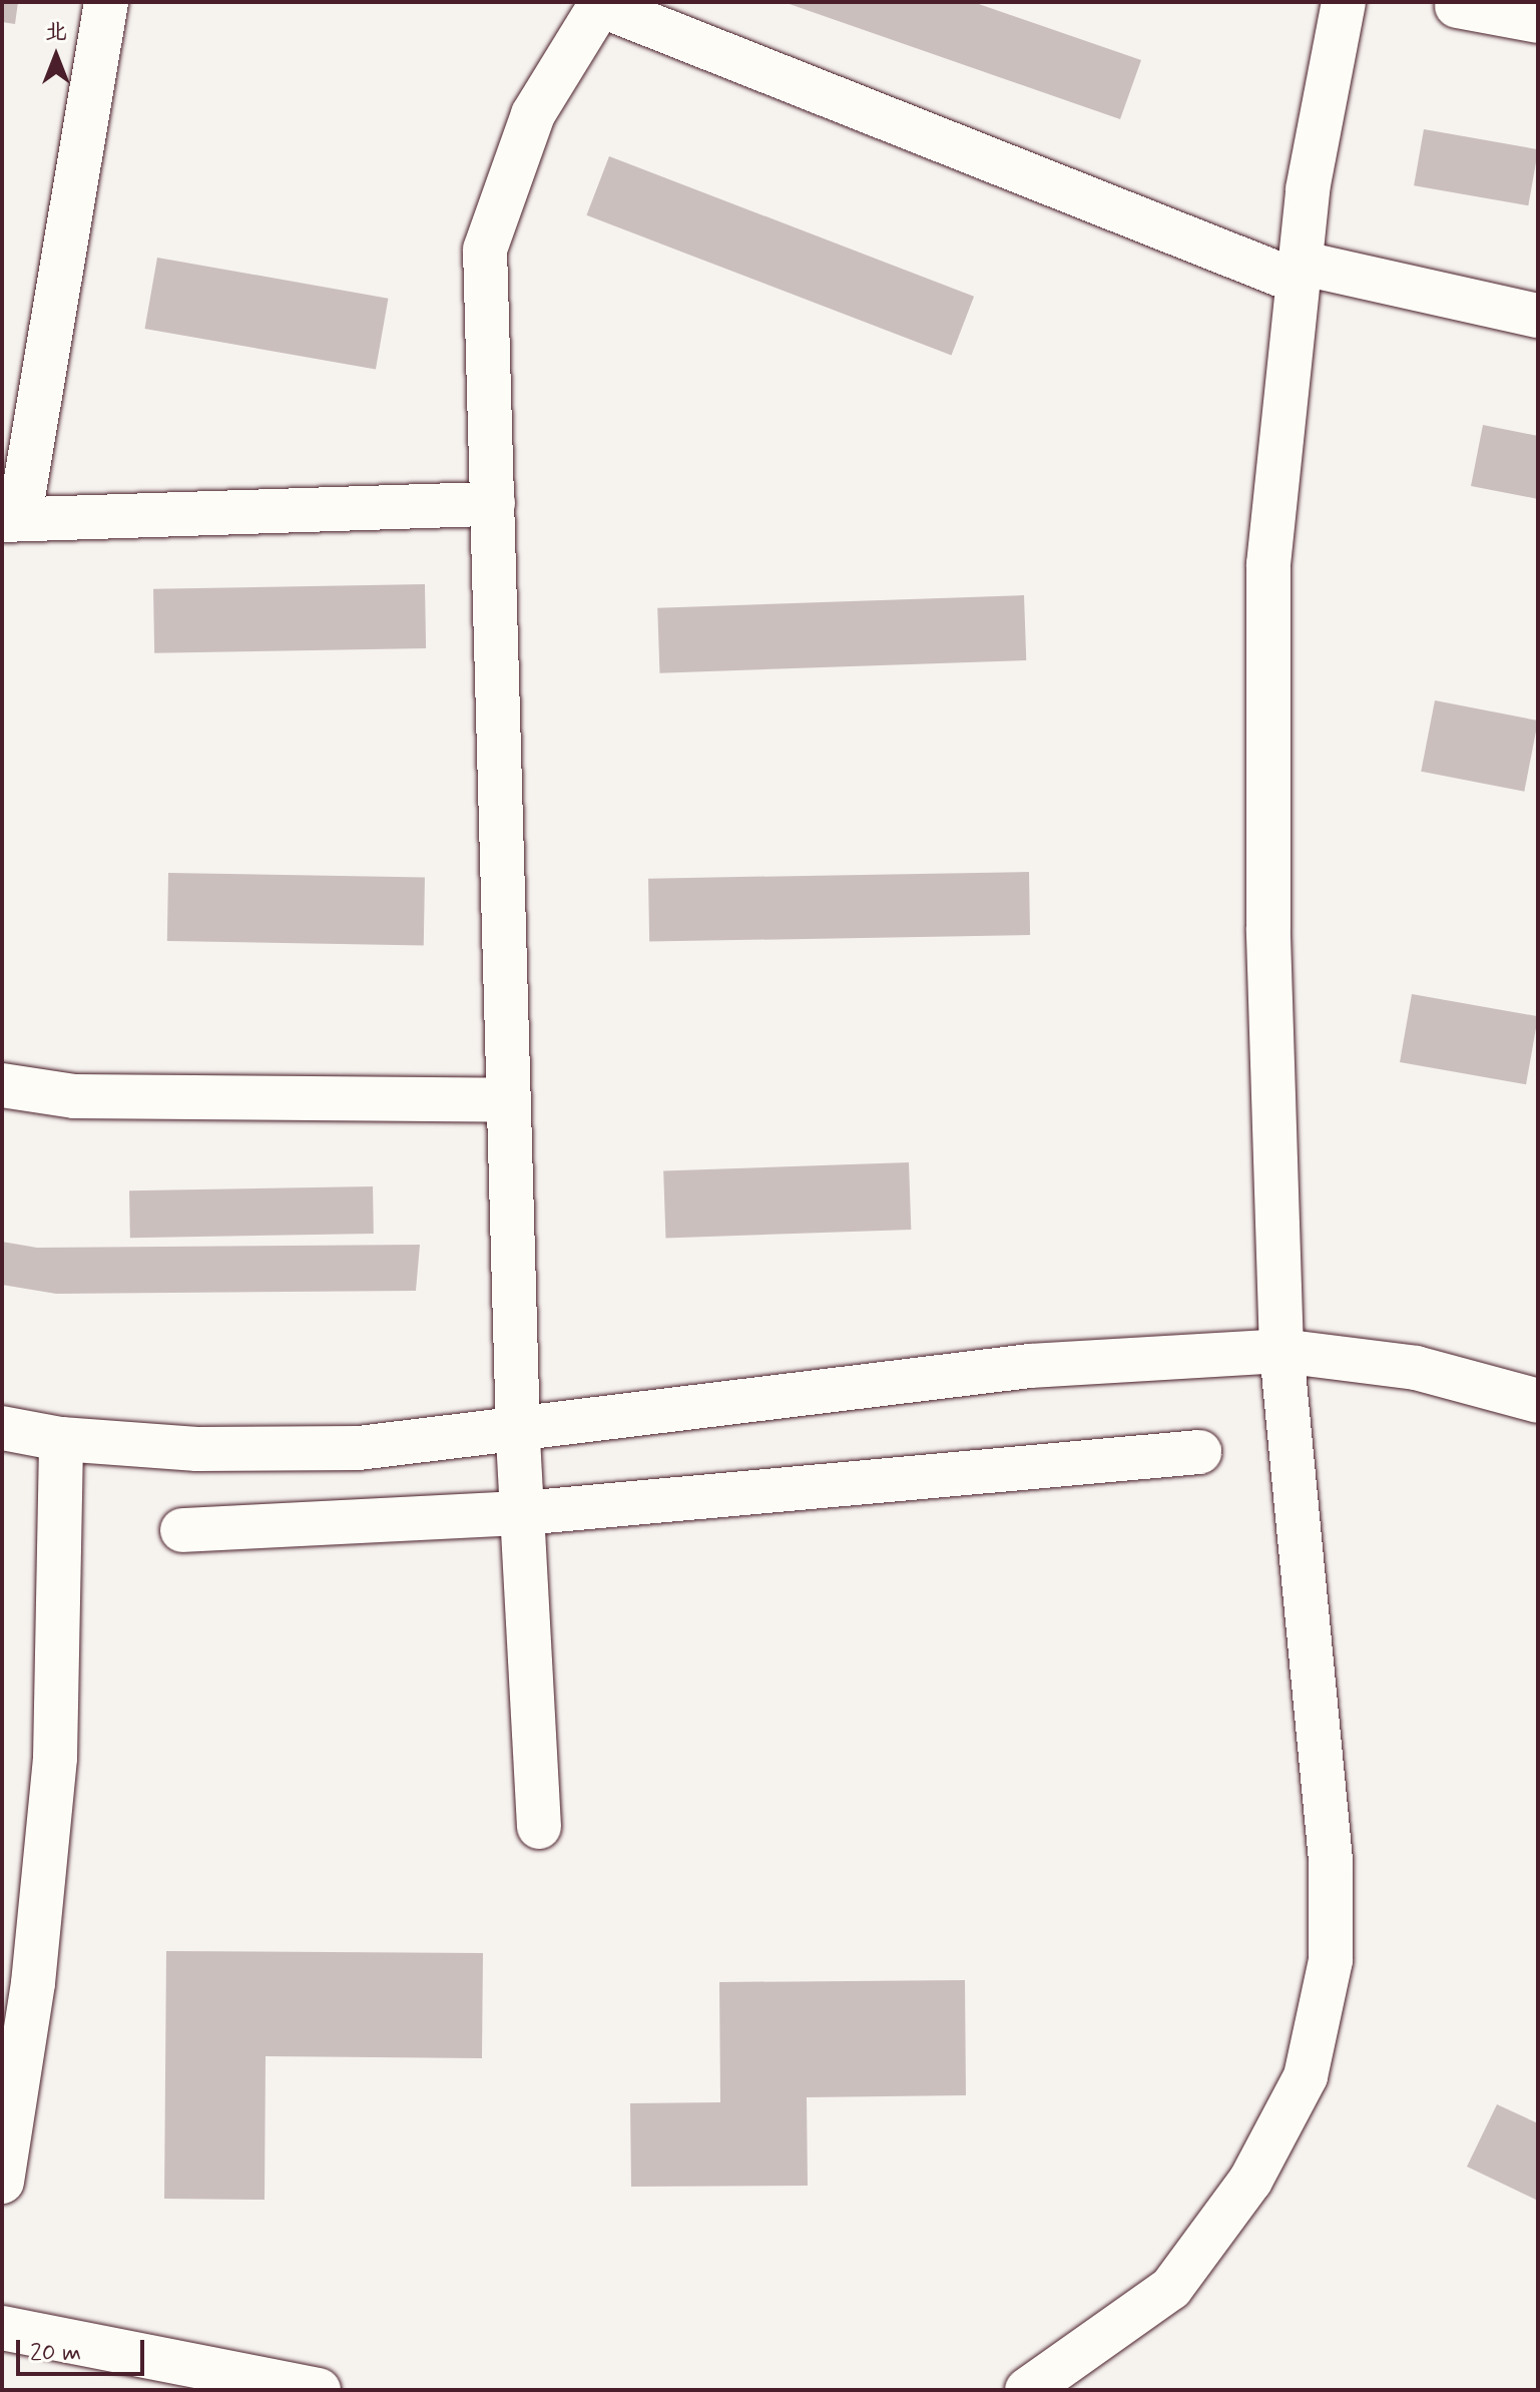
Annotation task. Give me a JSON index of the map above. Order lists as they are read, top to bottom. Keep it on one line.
{"scale_bar":"20 m","north":"top"}
